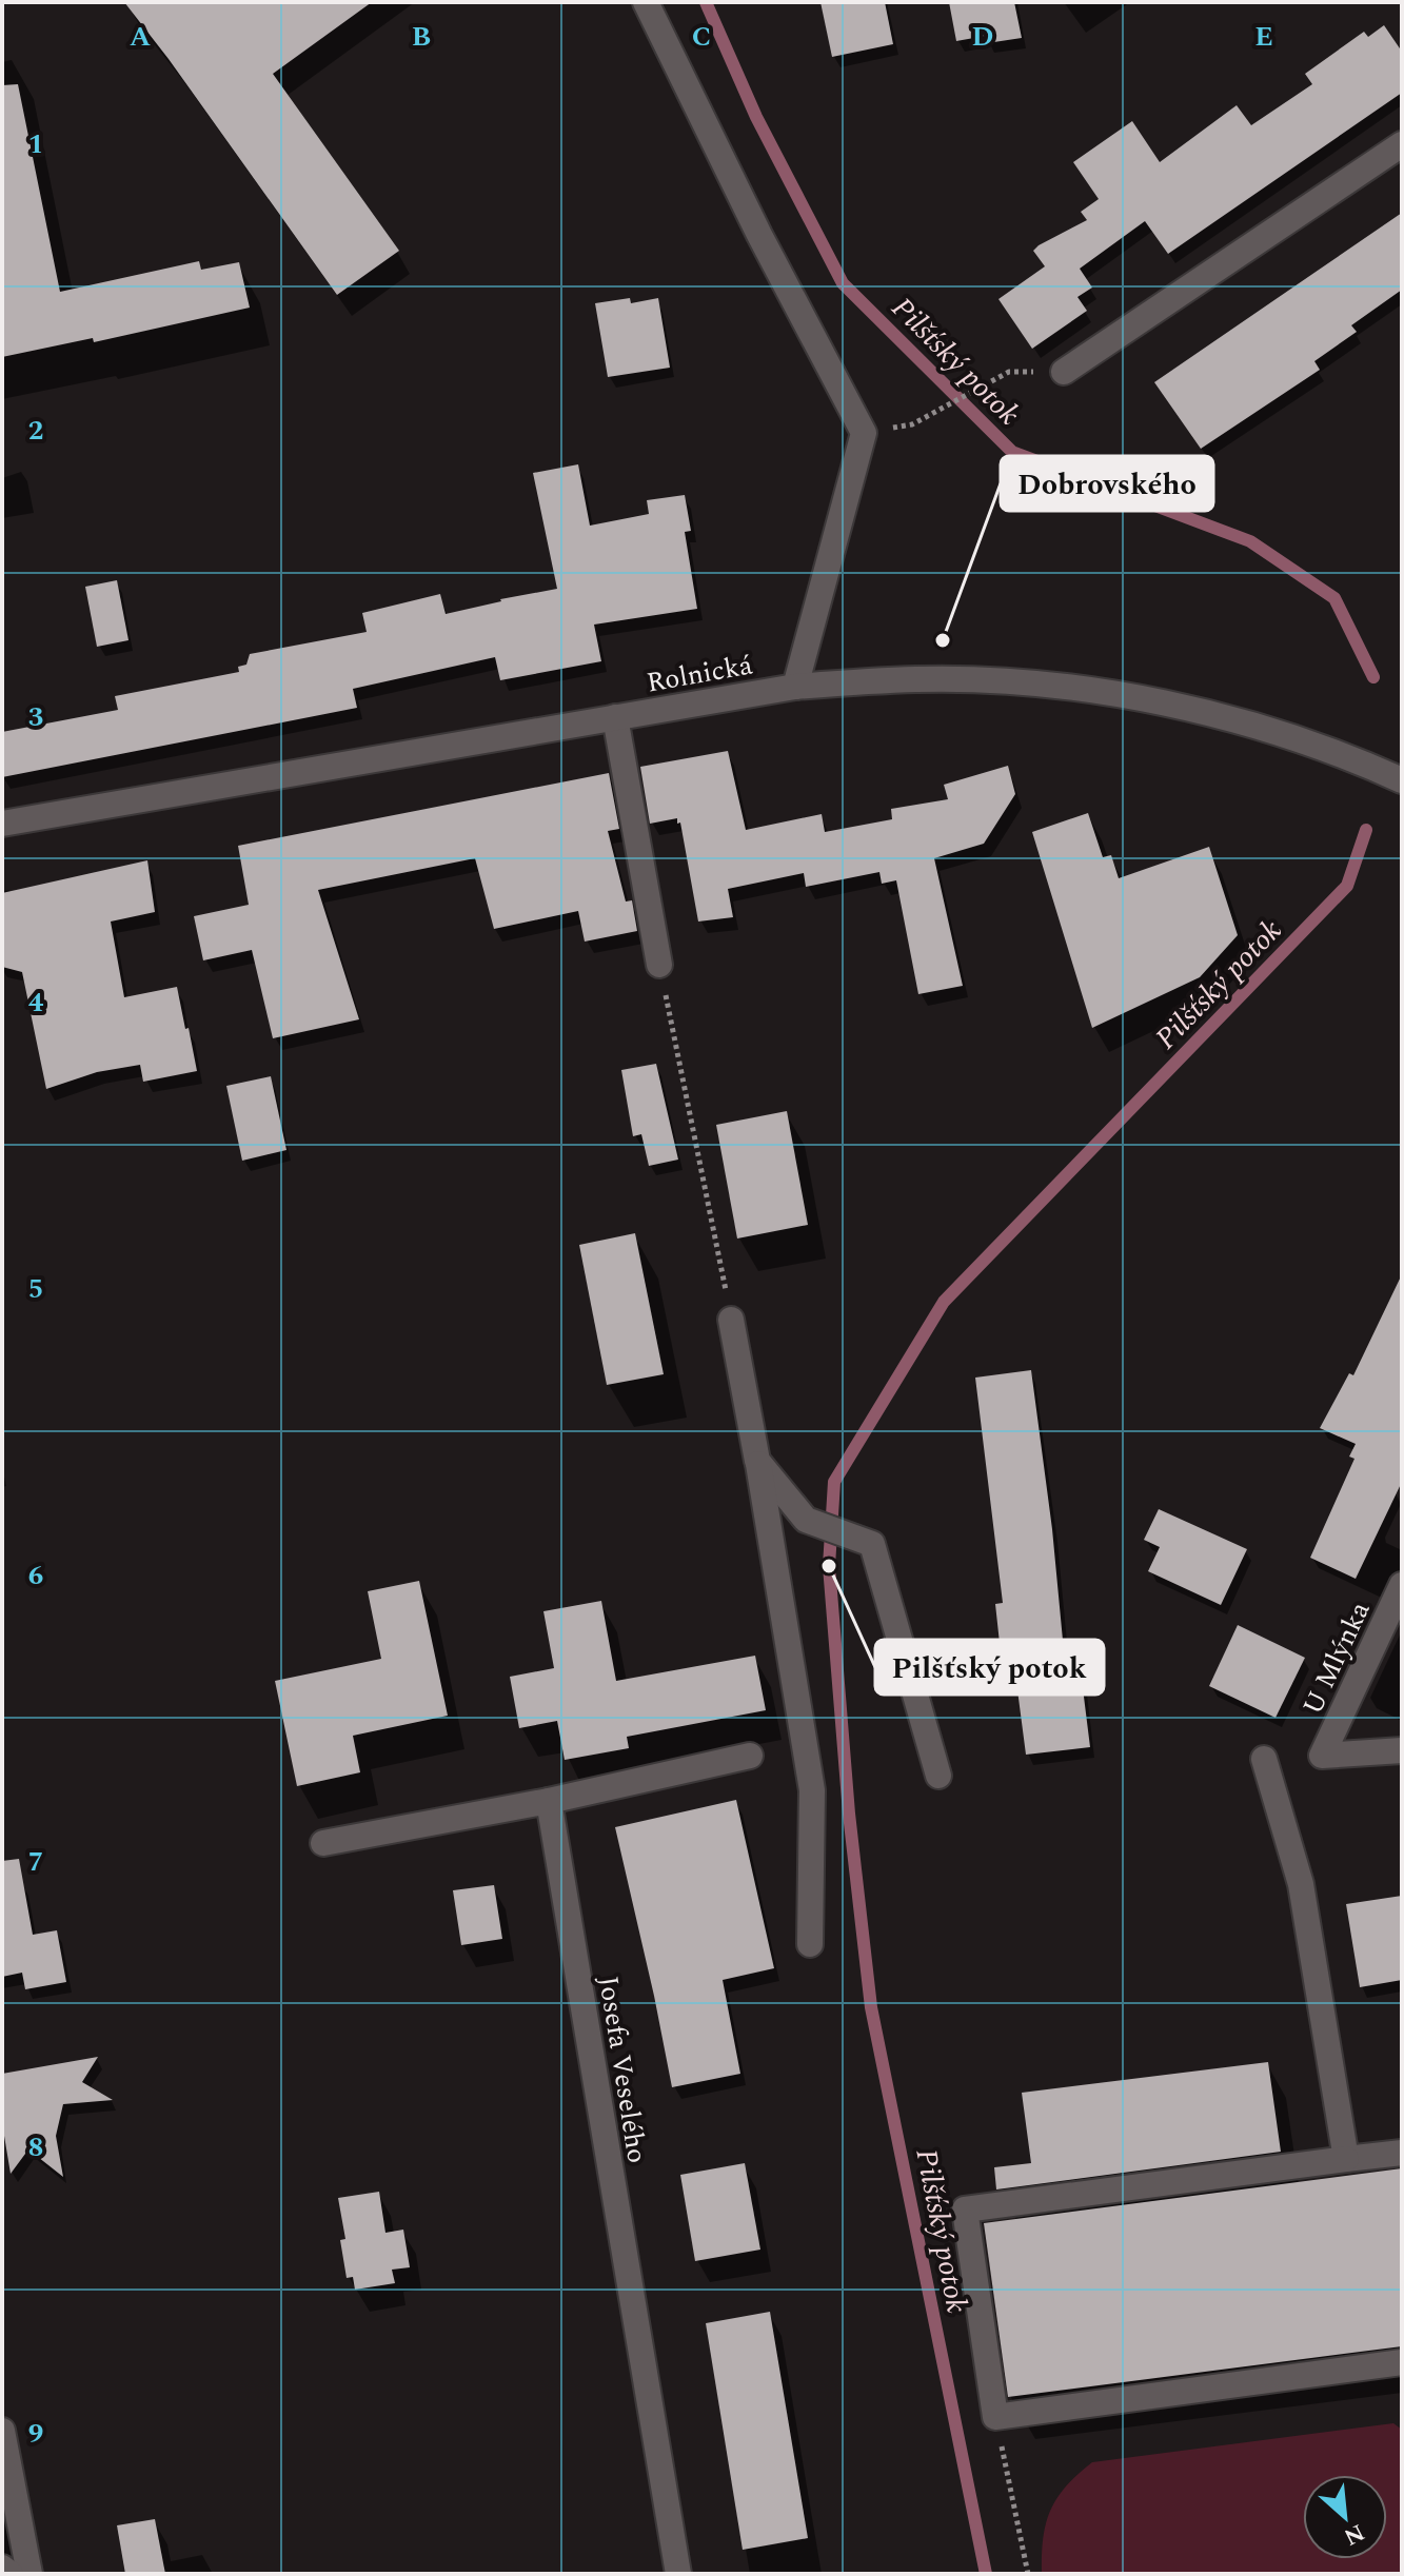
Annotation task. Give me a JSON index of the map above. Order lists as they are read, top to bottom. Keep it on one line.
{"streets":{"street":["Rolnická","U Mlýnka","Josefa Veselého"]},"water":["Pilšťský potok"],"places":["Dobrovského","Pilšťský potok"],"north":"bottom right","grid":{"columns":["A","B","C","D","E"],"rows":["1","2","3","4","5","6","7","8","9"]}}
